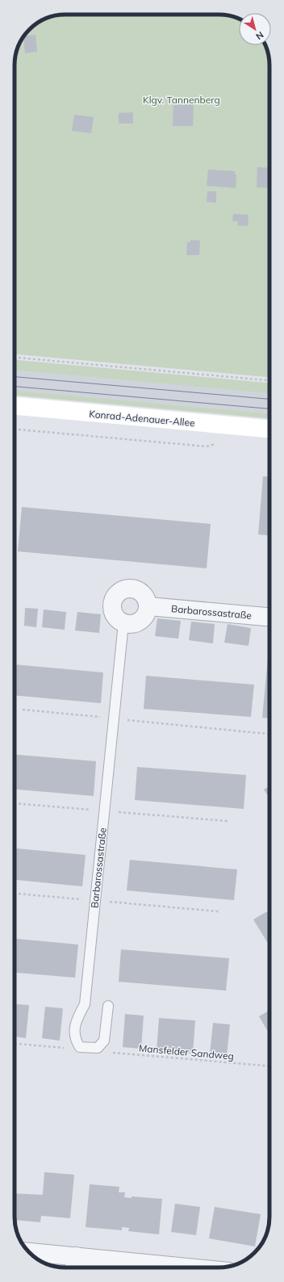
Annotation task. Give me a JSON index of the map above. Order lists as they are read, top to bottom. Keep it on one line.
{"streets":{"main road":["Konrad-Adenauer-Allee"],"street":["Barbarossastraße"],"path":["Mansfelder Sandweg"]},"parks":["Klgv. Tannenberg"],"north":"bottom right"}
